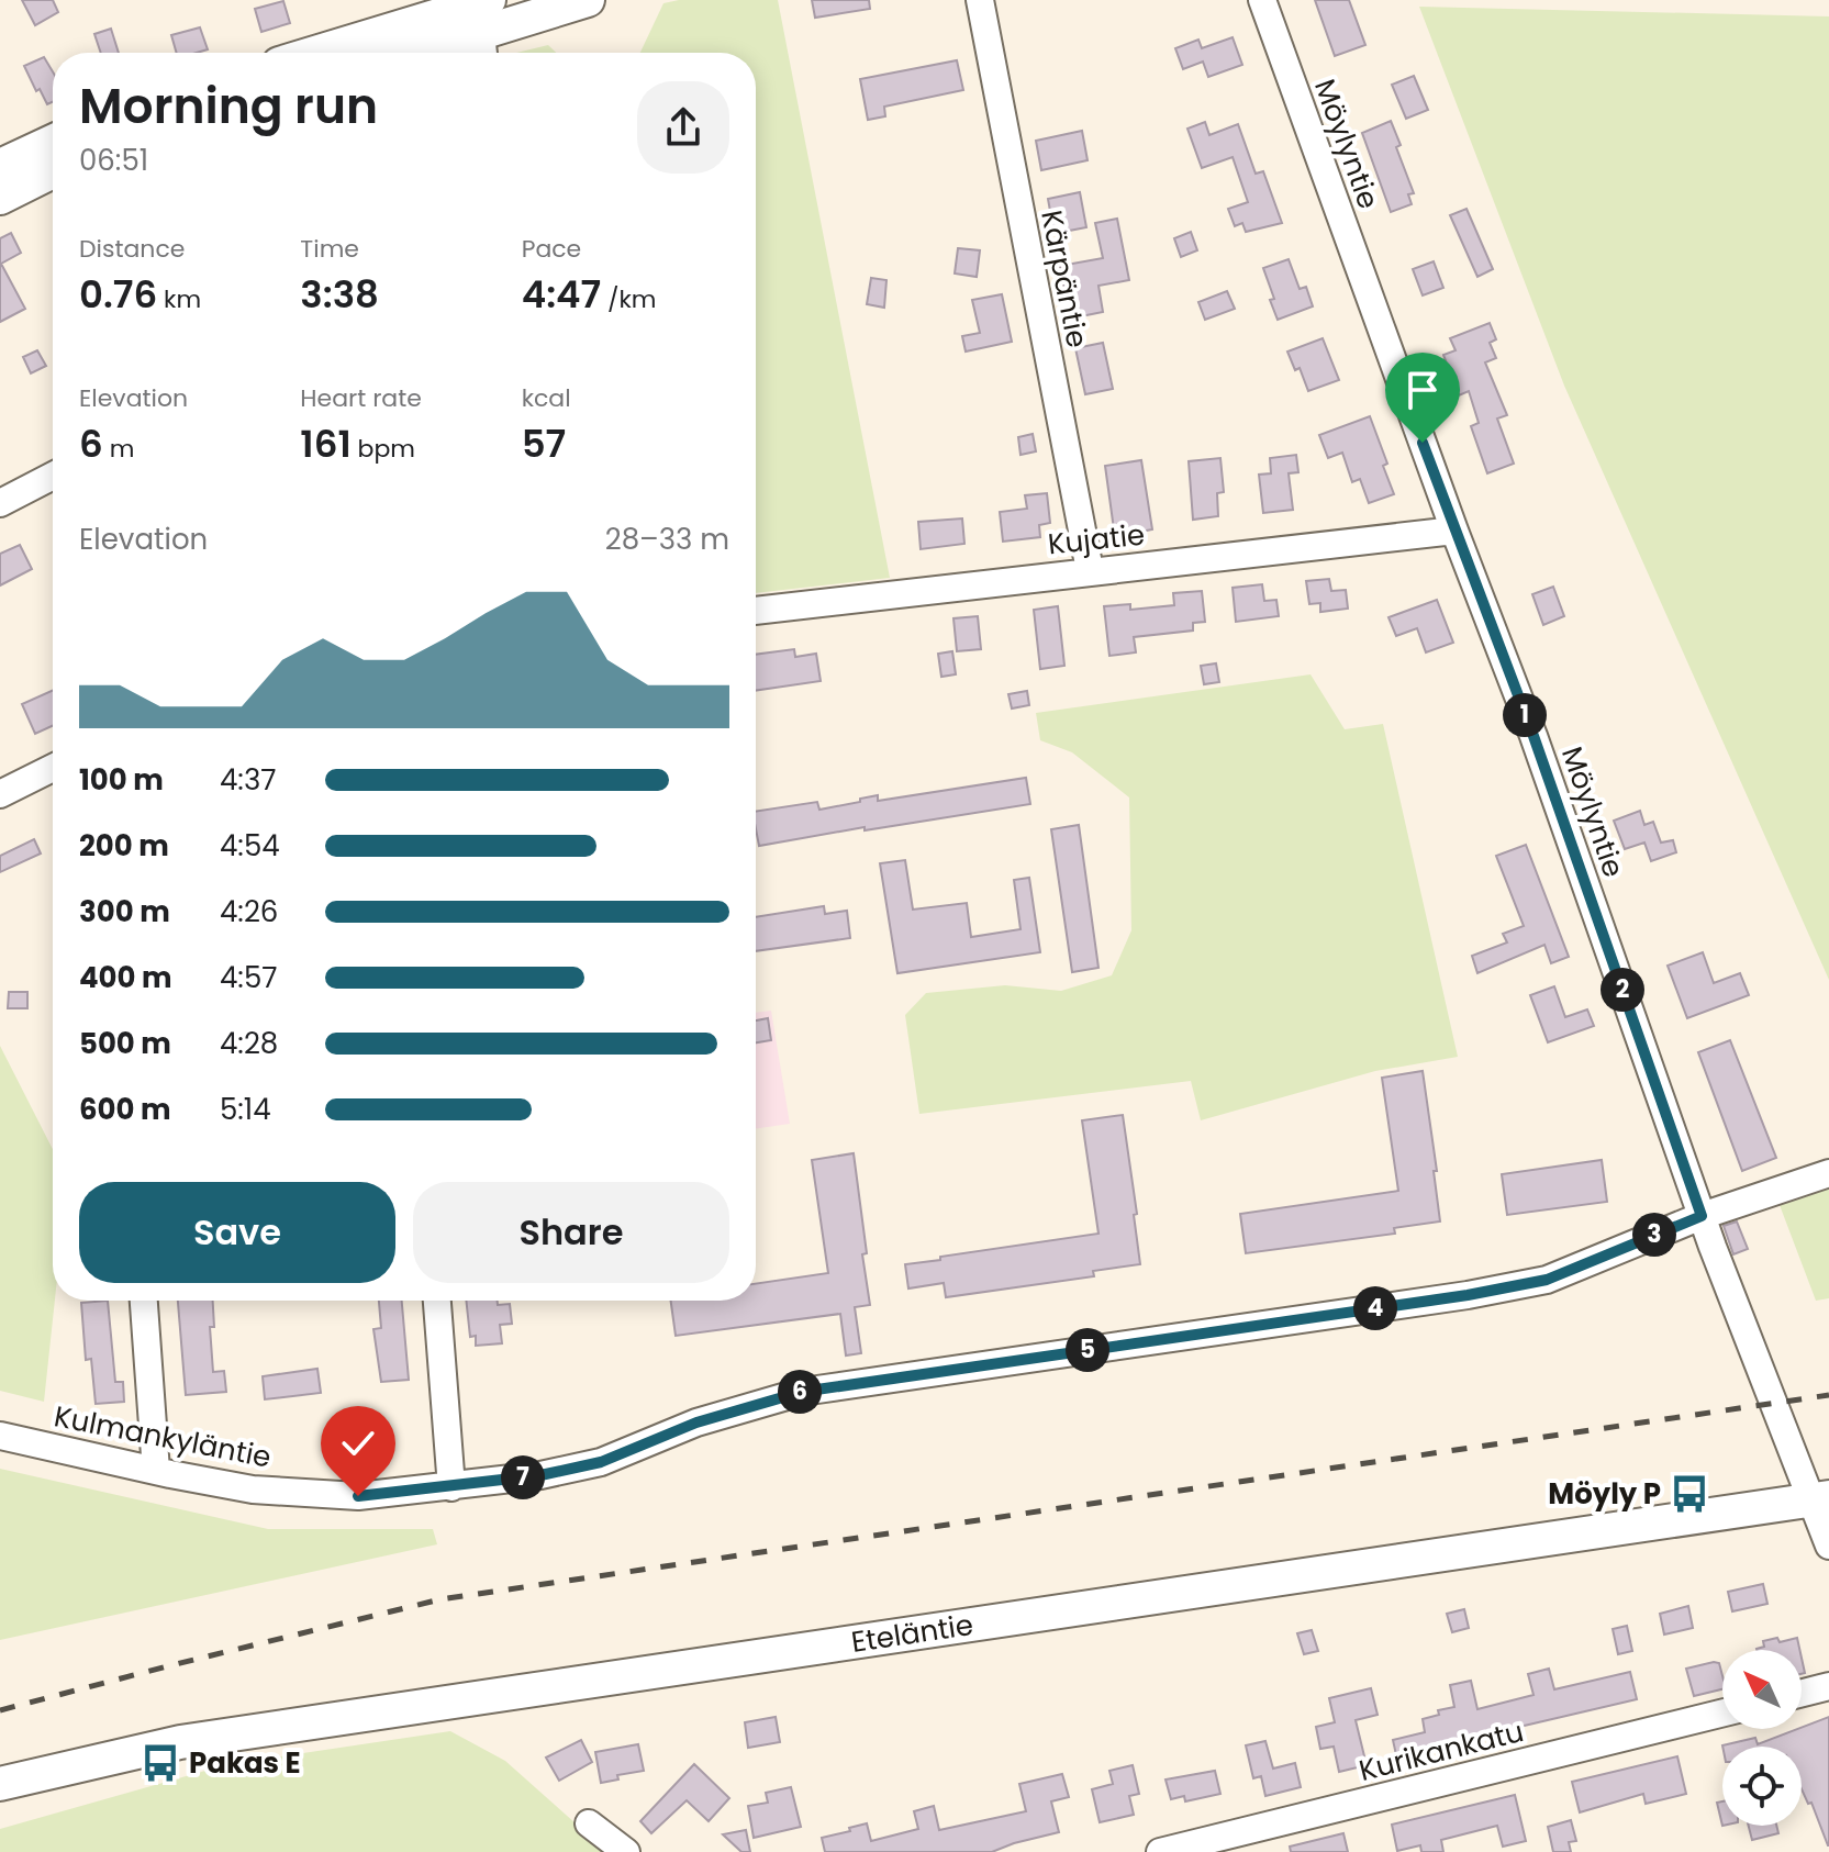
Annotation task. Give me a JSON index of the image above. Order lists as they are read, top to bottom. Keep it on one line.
{"streets":{"main road":["Eteläntie"],"street":["Möylyntie","Kärpäntie","Kujatie","Kulmankyläntie","Kurikankatu"]},"crossings":[["Möylyntie","Kujatie"],["Möylyntie","Kulmankyläntie"],["Möylyntie","Eteläntie"],["Kärpäntie","Kujatie"]],"places":{"bus stop":["Möyly P","Pakas E"]},"north":"top left","page":{"heading":["Morning run","06:51"],"stats":[["Distance","0.76 km"],["Time","3:38"],["Pace","4:47 /km"],["Elevation","6 m"],["Heart rate","161 bpm"],["kcal","57"]],"chart":["Elevation","28–33 m"],"pins":["1","2","3","4","5","6","7"],"list":[{"name":"100 m","note":"4:37"},{"name":"200 m","note":"4:54"},{"name":"300 m","note":"4:26"},{"name":"400 m","note":"4:57"},{"name":"500 m","note":"4:28"},{"name":"600 m","note":"5:14"}],"buttons":["Save","Share"]}}
